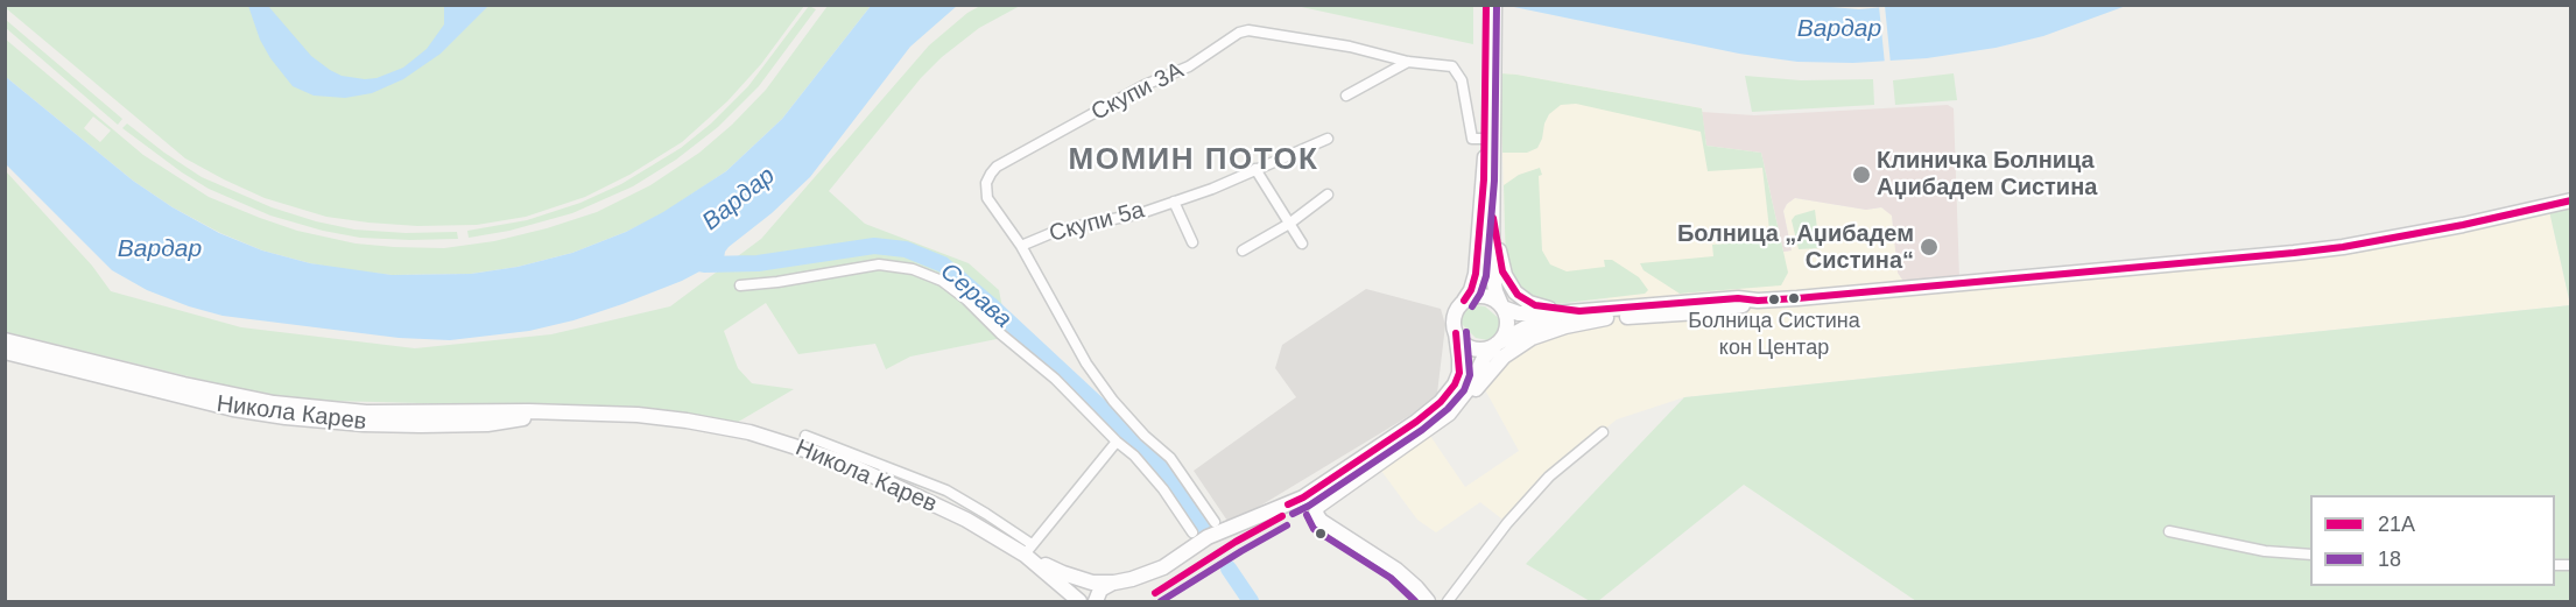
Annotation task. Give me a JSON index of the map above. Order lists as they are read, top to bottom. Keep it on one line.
{"streets":{"street":["Скупи 3А","Скупи 5а","Никола Карев"]},"crossings":[["Скупи 3А","Скупи 5а"]],"districts":["МОМИН ПОТОК"],"water":["Вардар","Серава"],"places":["Клиничка Болница Аџибадем Систина","Болница „Аџибадем Систина“","Болница Систина кон Центар"],"lines":["transit line 21A","transit line 18"],"legend":["21A","18"]}
